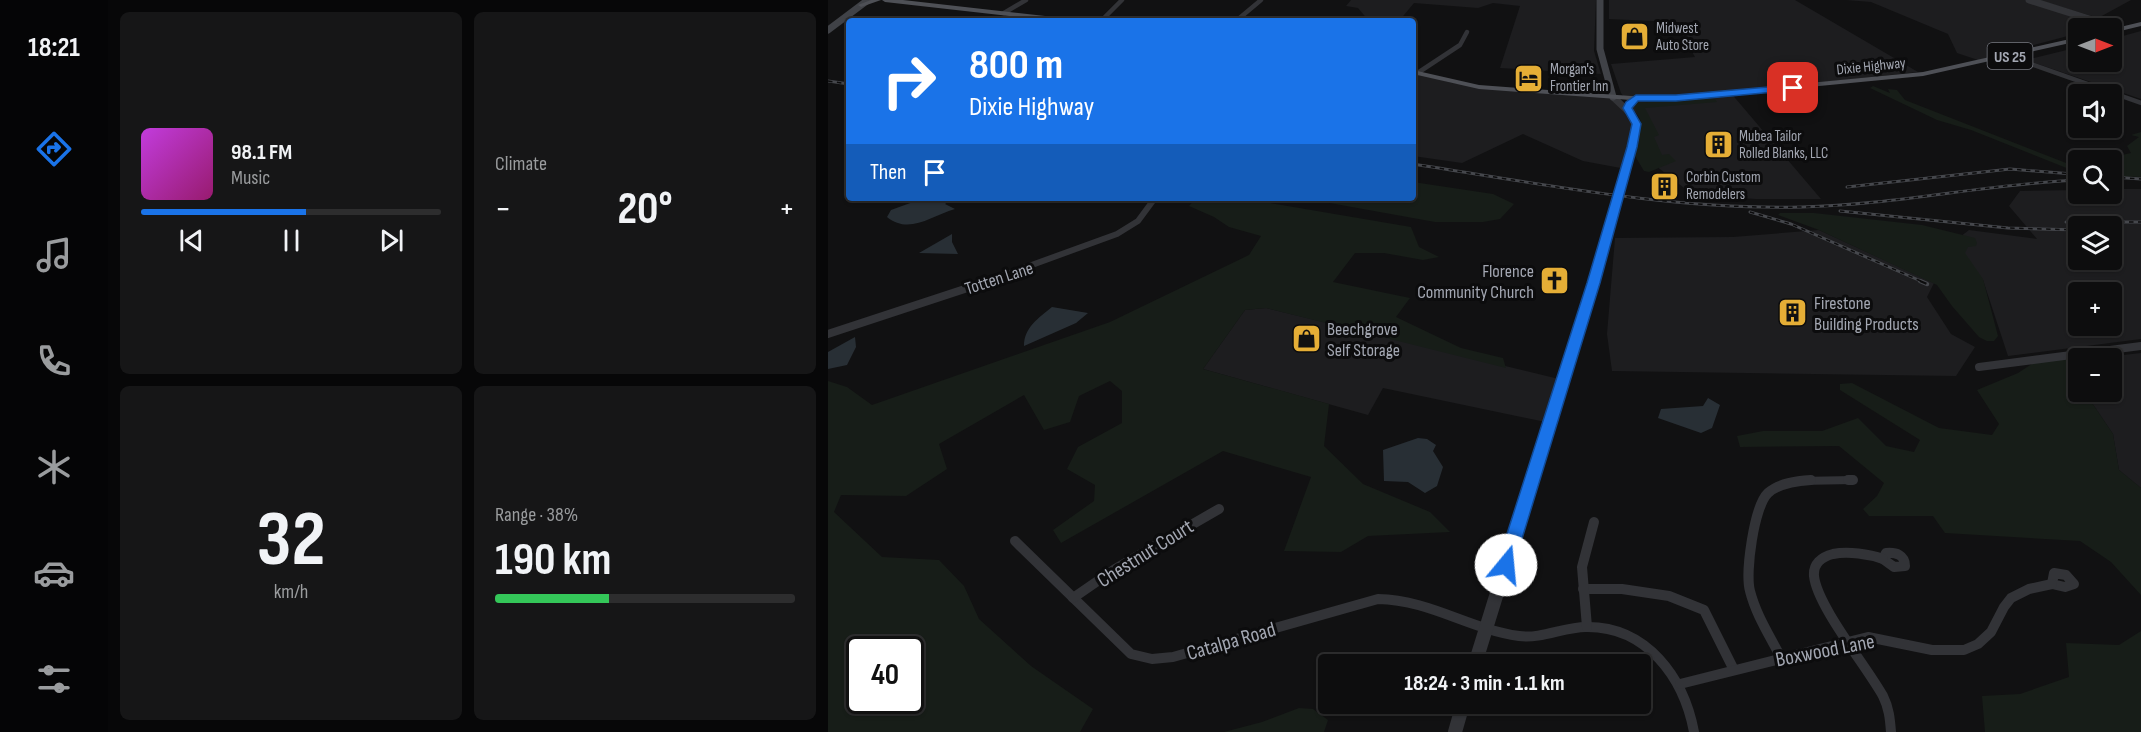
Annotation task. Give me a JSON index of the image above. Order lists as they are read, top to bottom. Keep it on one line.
{"streets":{"main road":["US 25","Dixie Highway"],"street":["Totten Lane","Chestnut Court","Catalpa Road","Boxwood Lane"]},"crossings":[["Chestnut Court","Catalpa Road"],["Catalpa Road","Boxwood Lane"]],"places":{"shop":["Midwest Auto Store","Beechgrove Self Storage"],"hotel":["Morgan's Frontier Inn"],"building":["Mubea Tailor Rolled Blanks, LLC","Corbin Custom Remodelers","Firestone Building Products"],"church":["Florence Community Church"]},"north":"right","page":{"tabs":"18:21","tile":["Climate",["32","km/h"],["Range · 38%","190 km"]],"map_buttons":["+","−"],"turn":["800 m","Dixie Highway"],"song":["98.1 FM","Music"],"then":"Then","heat":["−","20°","+"],"limit":"40","trip":"18:24 · 3 min · 1.1 km"}}
